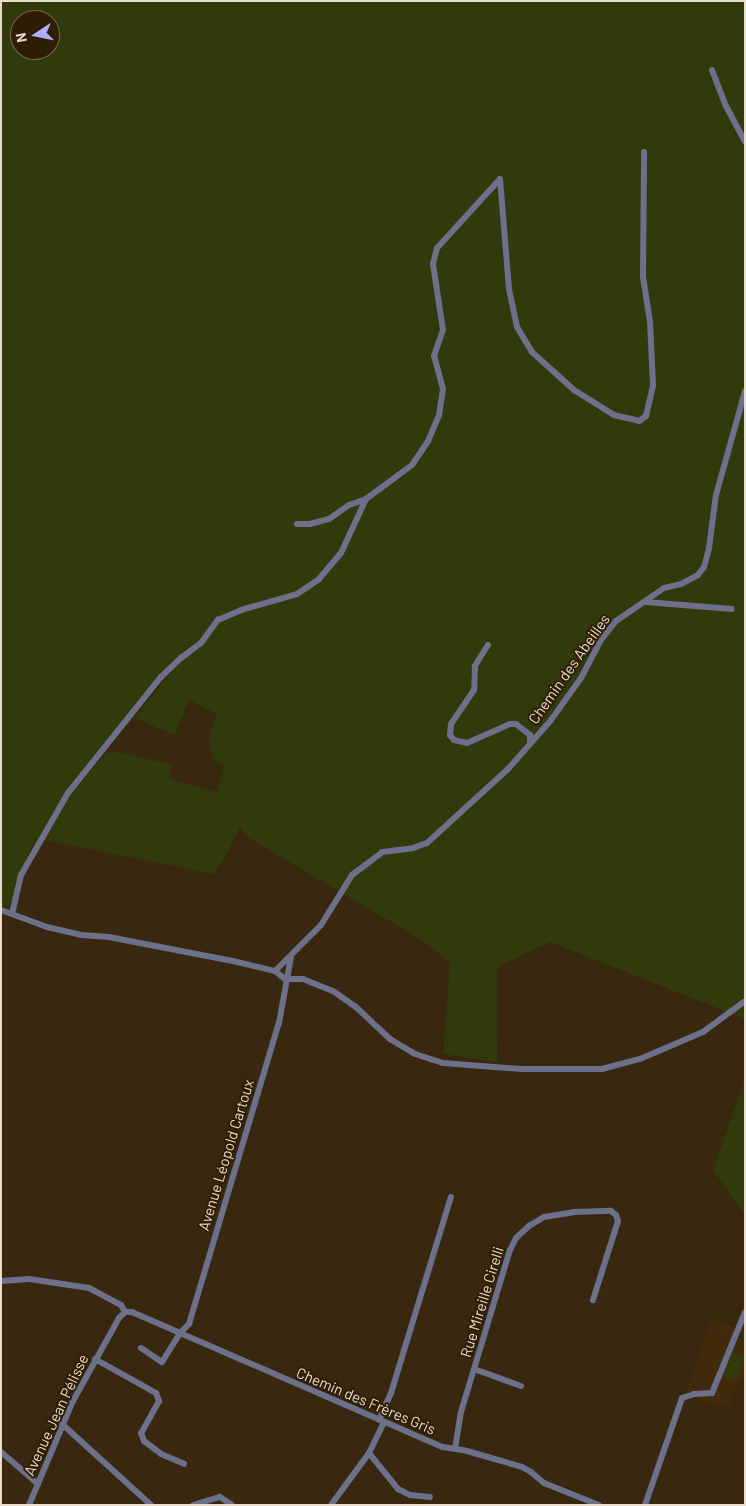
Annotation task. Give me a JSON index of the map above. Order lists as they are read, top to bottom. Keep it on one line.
{"streets":{"street":["Chemin des Abeilles","Avenue Léopold Cartoux","Rue Mireille Cirelli","Chemin des Frères Gris","Avenue Jean Pélisse"]},"crossings":[["Avenue Léopold Cartoux","Chemin des Frères Gris"],["Rue Mireille Cirelli","Chemin des Frères Gris"],["Chemin des Frères Gris","Avenue Jean Pélisse"]],"north":"left"}
